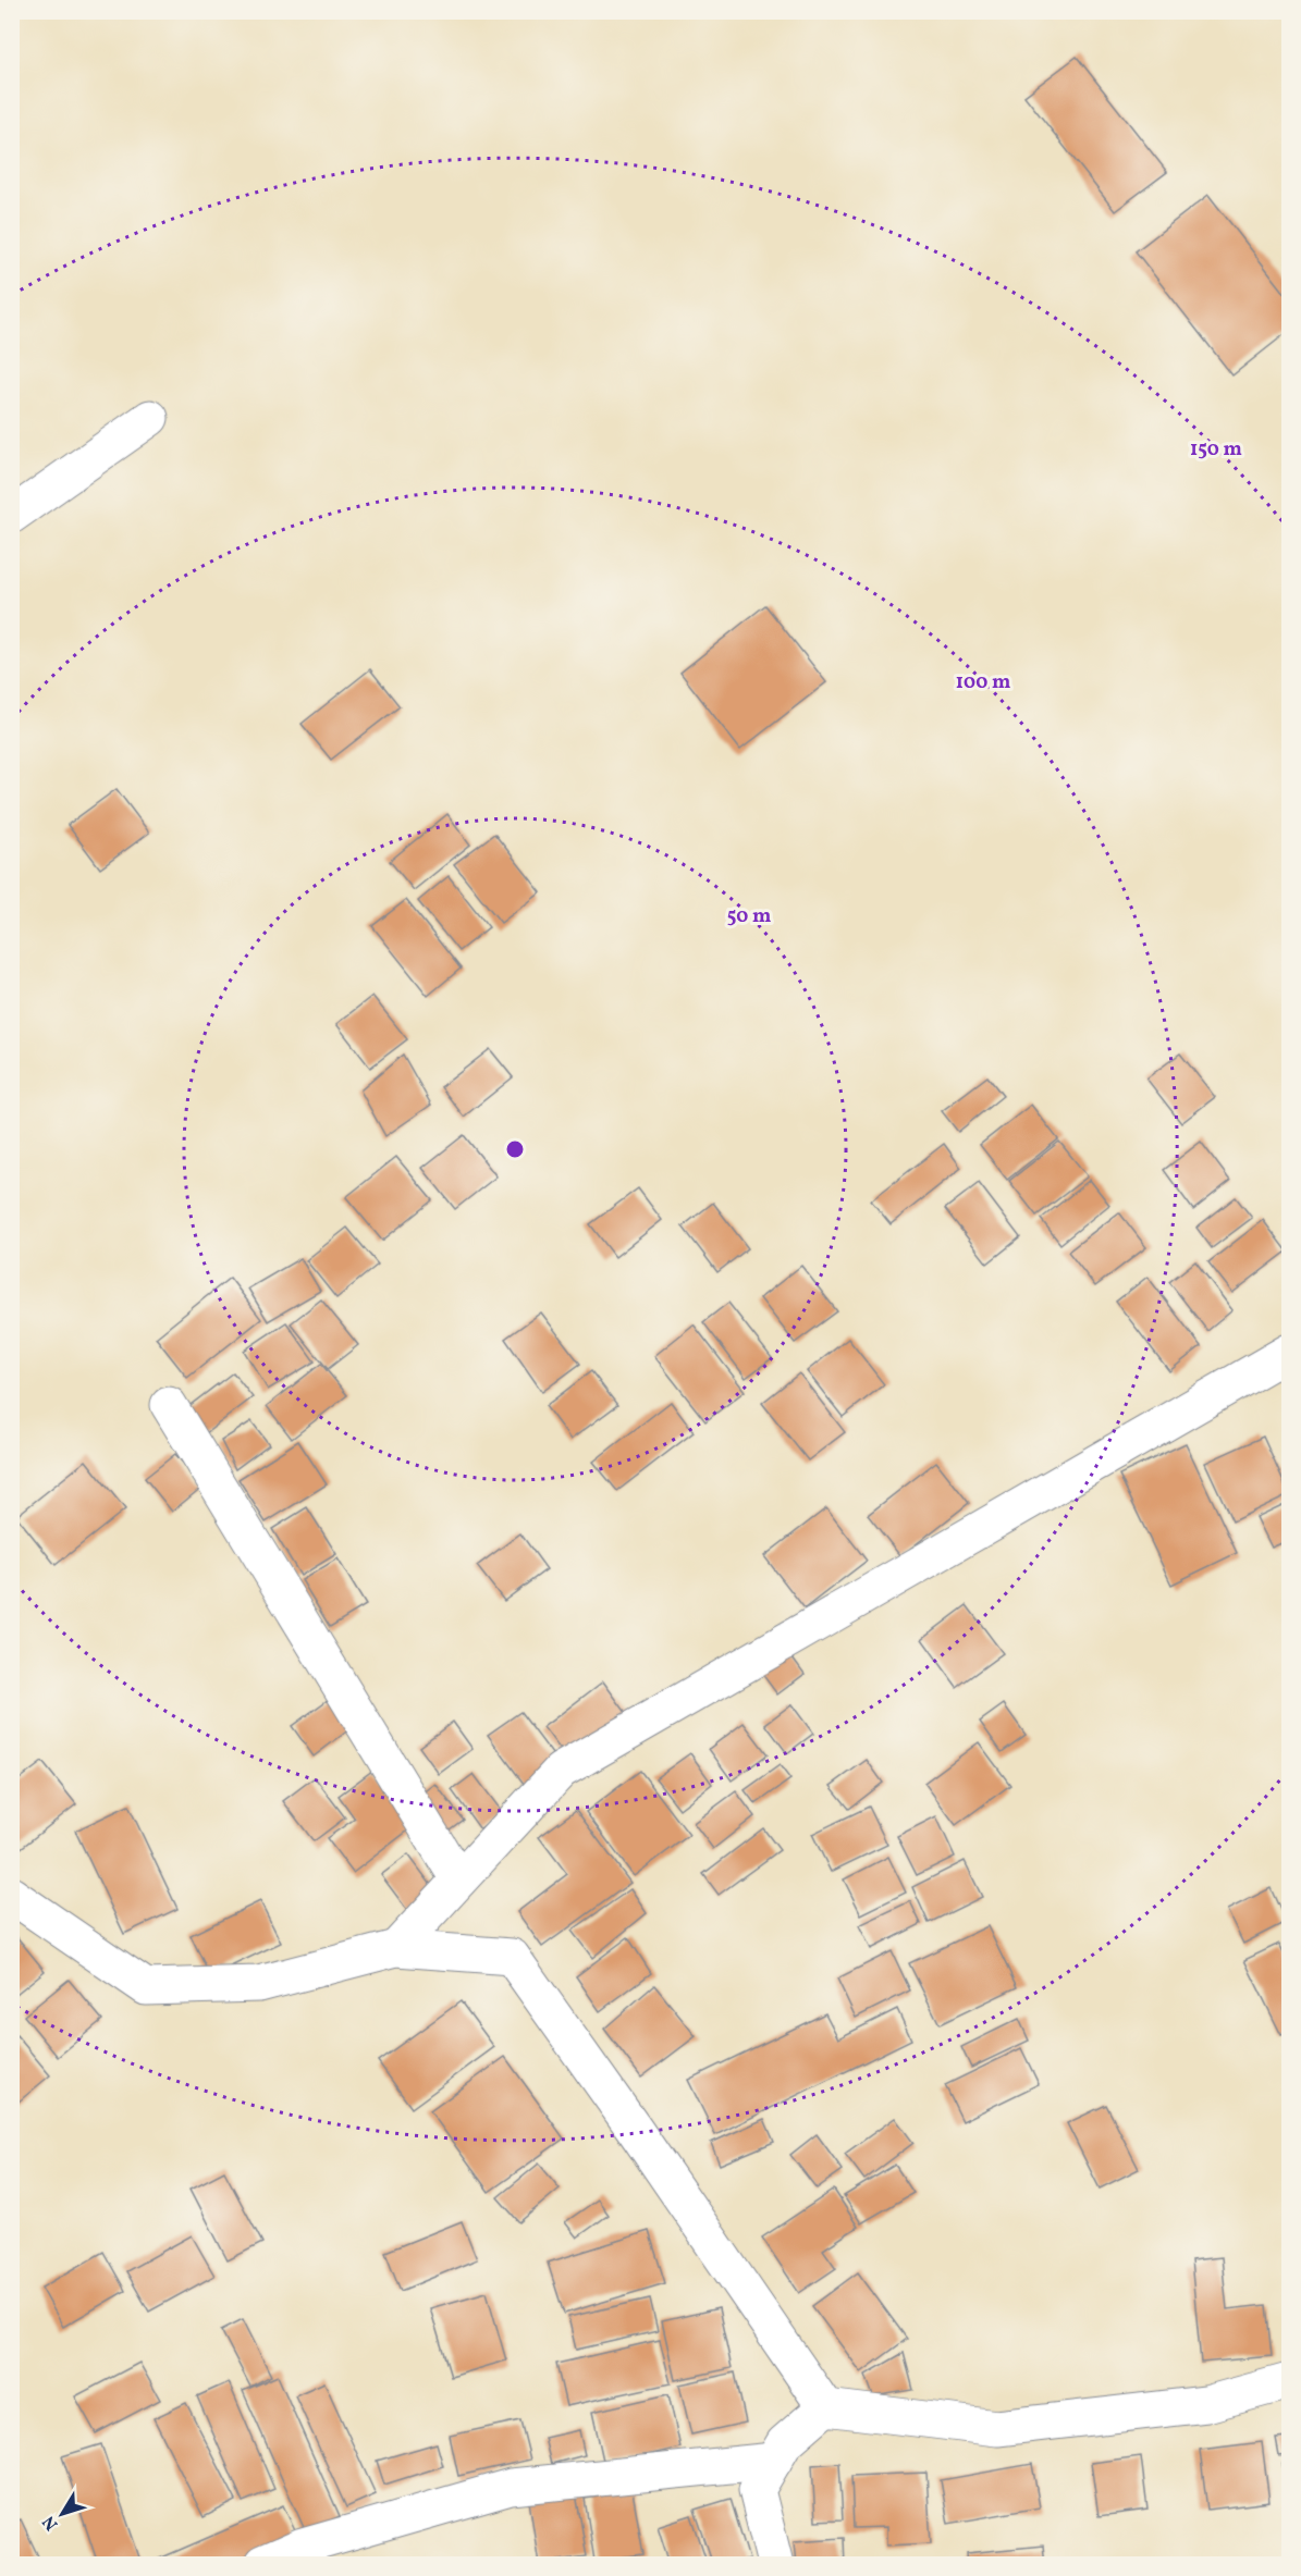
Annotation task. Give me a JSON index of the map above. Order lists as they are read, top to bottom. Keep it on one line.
{"north":"bottom left","rings":["150 m","100 m","50 m"]}
